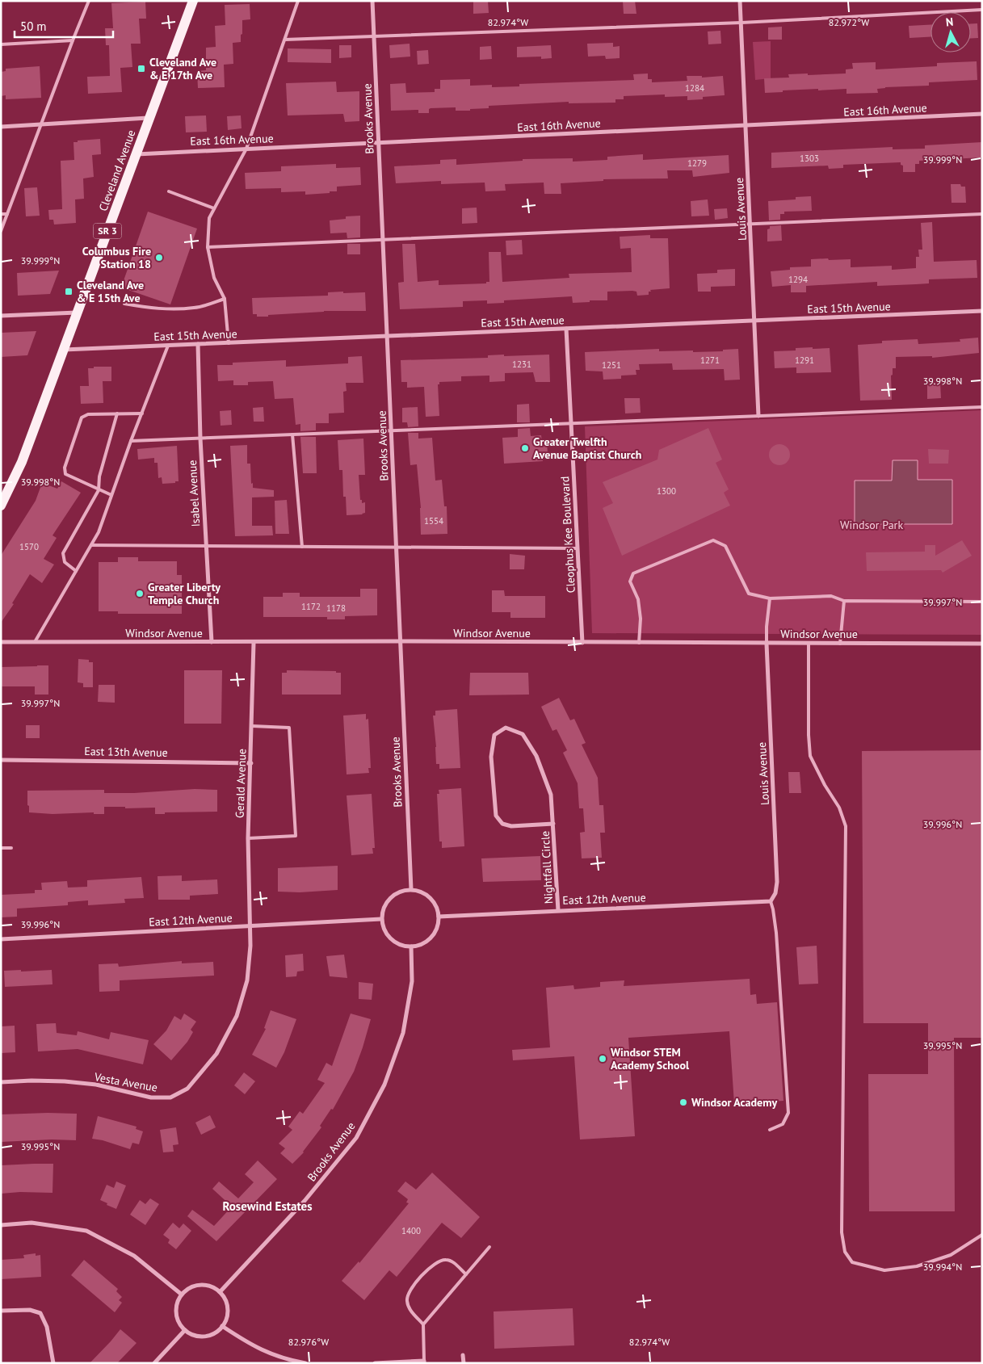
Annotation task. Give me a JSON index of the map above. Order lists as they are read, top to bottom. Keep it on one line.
{"streets":{"main road":["Cleveland Avenue","SR 3"],"street":["East 16th Avenue","Brooks Avenue","Louis Avenue","East 15th Avenue","Isabel Avenue","Cleophus Kee Boulevard","Windsor Avenue","East 13th Avenue","Gerald Avenue","Nightfall Circle","East 12th Avenue","Vesta Avenue"]},"crossings":[["East 16th Avenue","Brooks Avenue"],["East 16th Avenue","Cleveland Avenue"],["East 16th Avenue","Louis Avenue"],["Brooks Avenue","East 15th Avenue"],["Brooks Avenue","Windsor Avenue"],["Brooks Avenue","East 12th Avenue"],["Cleveland Avenue","East 15th Avenue"],["Louis Avenue","East 15th Avenue"],["Louis Avenue","Windsor Avenue"],["Louis Avenue","East 12th Avenue"],["East 15th Avenue","Isabel Avenue"],["East 15th Avenue","Cleophus Kee Boulevard"],["Isabel Avenue","Windsor Avenue"],["Cleophus Kee Boulevard","Windsor Avenue"],["Windsor Avenue","Gerald Avenue"],["East 13th Avenue","Gerald Avenue"],["Gerald Avenue","East 12th Avenue"],["Gerald Avenue","Vesta Avenue"],["Nightfall Circle","East 12th Avenue"],["East 12th Avenue","Vesta Avenue"]],"districts":["Rosewind Estates"],"parks":["Windsor Park"],"places":{"transit":["Cleveland Ave & E 17th Ave","Cleveland Ave & E 15th Ave"],"other":["Columbus Fire Station 18","Greater Twelfth Avenue Baptist Church","Greater Liberty Temple Church","Windsor STEM Academy School","Windsor Academy"]},"house_numbers":["1284","1303","1279","1294","1271","1291","1231","1251","1300","1554","1570","1172","1178","1400"],"scale_bar":"50 m","north":"top","coordinates":["82.974°W","82.972°W","39.999°N","39.998°N","39.997°N","39.996°N","39.995°N","39.994°N","82.976°W"]}
